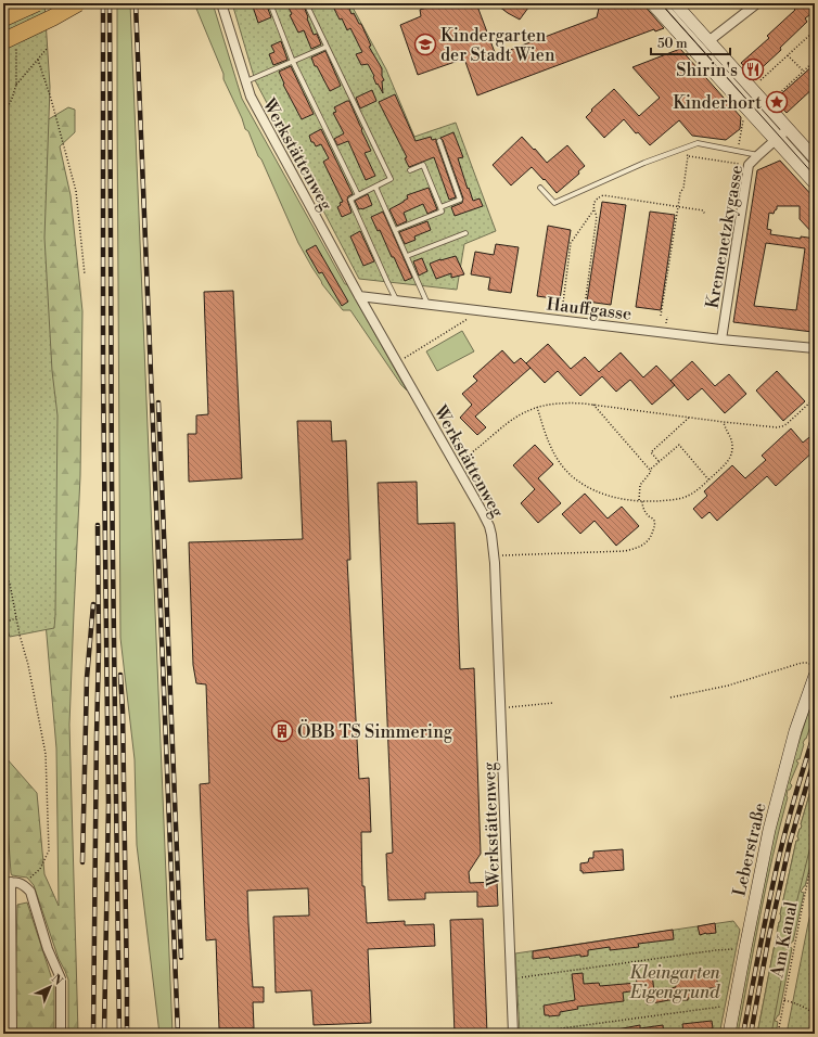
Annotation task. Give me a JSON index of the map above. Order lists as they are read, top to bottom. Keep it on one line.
{"streets":{"main road":["Leberstraße"],"street":["Werkstättenweg","Kremenetzkygasse","Hauffgasse"],"path":["Am Kanal"]},"crossings":[["Werkstättenweg","Hauffgasse"],["Kremenetzkygasse","Hauffgasse"]],"parks":["Kleingarten Eigengrund"],"places":{"school or university":["Kindergarten der Stadt Wien"],"restaurant":["Shirin's"],"place":["Kinderhort"],"building":["ÖBB TS Simmering"]},"scale_bar":"50 m","north":"top right"}
